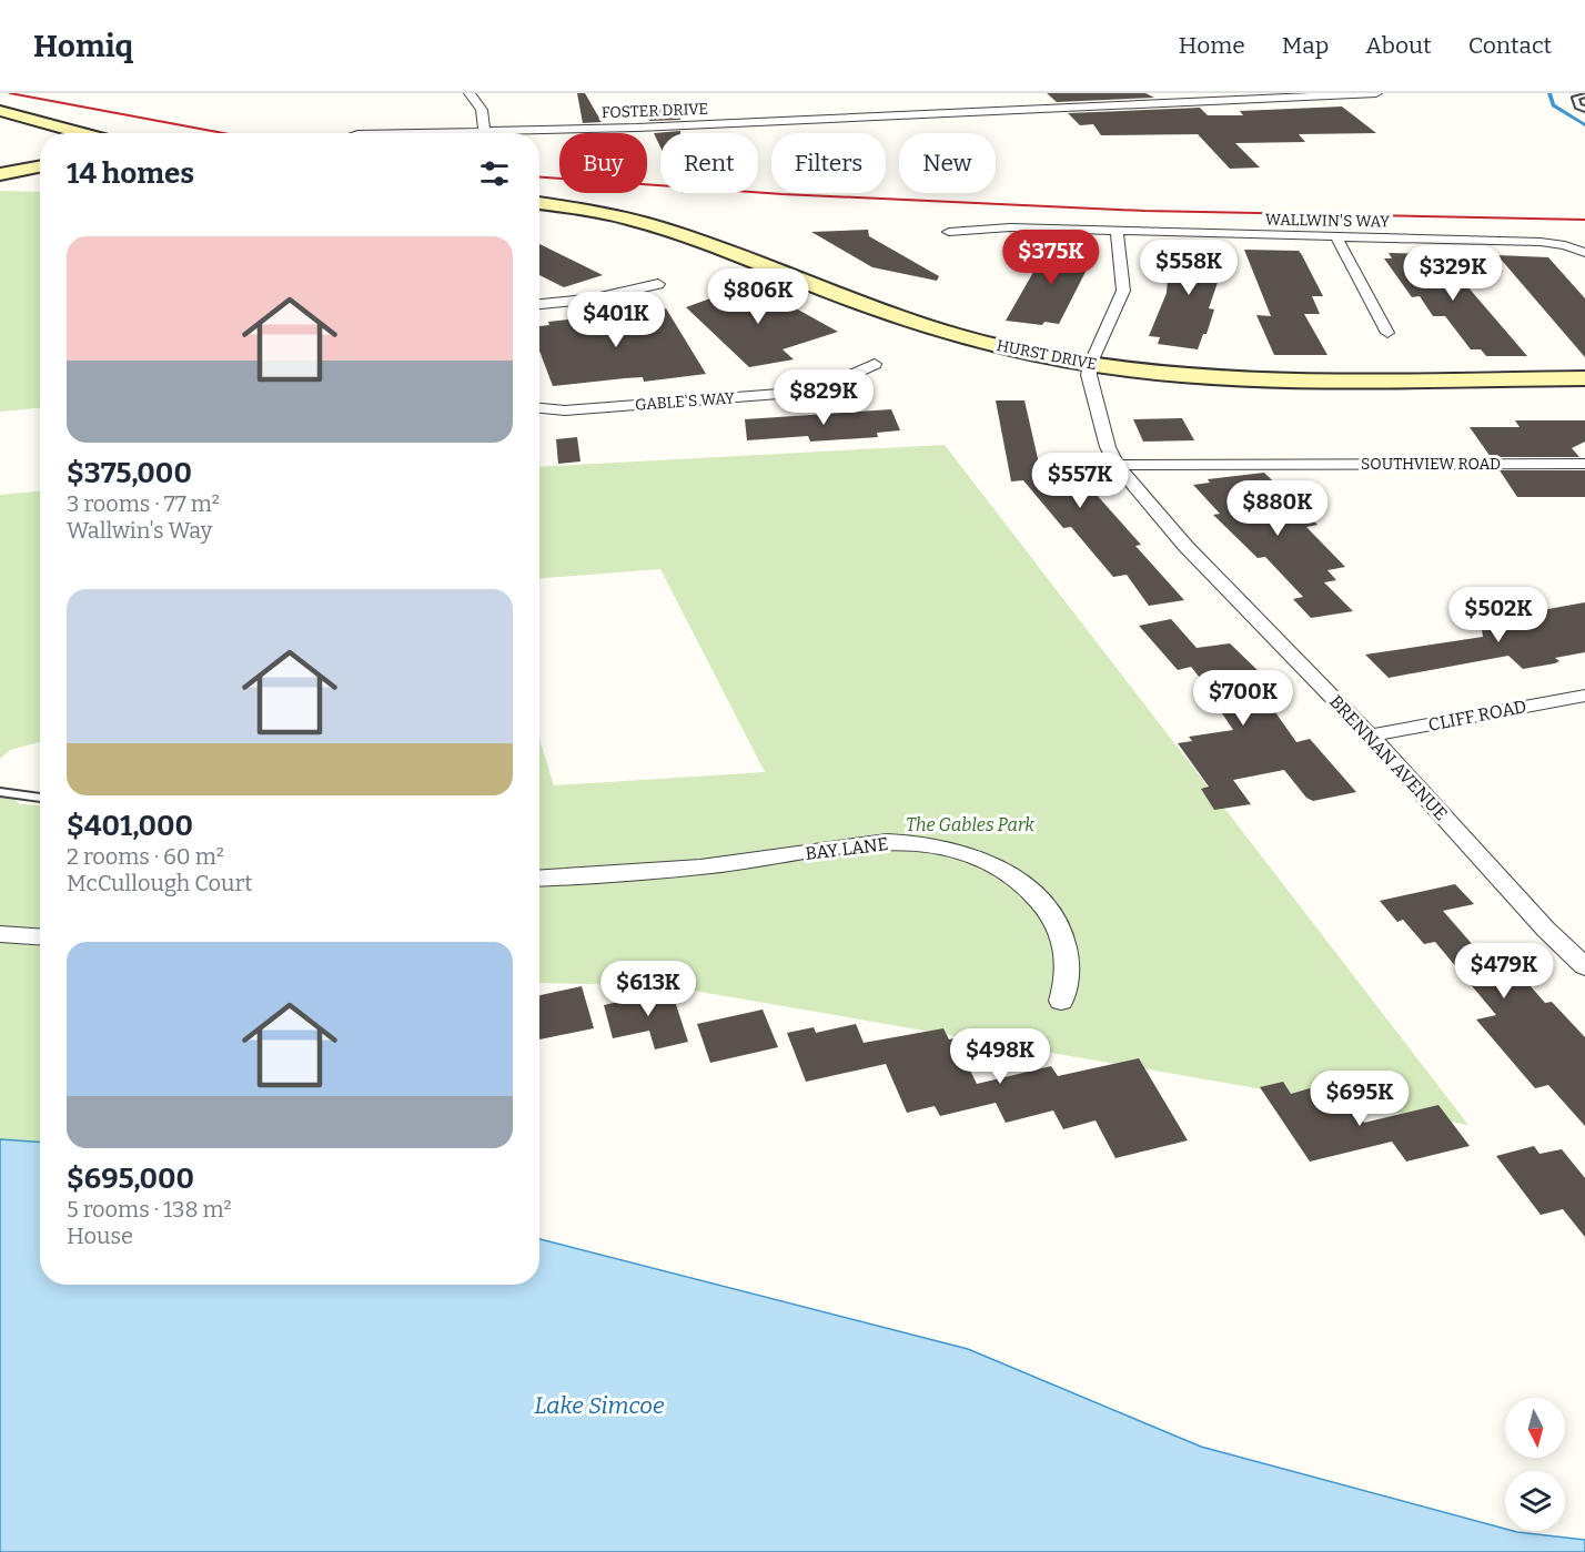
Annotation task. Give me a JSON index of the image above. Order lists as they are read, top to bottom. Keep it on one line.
{"streets":{"street":["FOSTER DRIVE","WALLWIN'S WAY","HURST DRIVE","GABLE'S WAY","SOUTHVIEW ROAD","CLIFF ROAD","BRENNAN AVENUE","BAY LANE"]},"crossings":[["HURST DRIVE","BRENNAN AVENUE"],["SOUTHVIEW ROAD","BRENNAN AVENUE"],["CLIFF ROAD","BRENNAN AVENUE"]],"water":["Lake Simcoe"],"parks":["The Gables Park"],"north":"bottom","page":{"header":"Homiq","nav":["Home","Map","About","Contact"],"chip":["Buy","Rent","Filters","New"],"heading":"14 homes","list":[{"name":"$375,000","note":"3 rooms · 77 m² · Wallwin's Way"},{"name":"$401,000","note":"2 rooms · 60 m² · McCullough Court"},{"name":"$695,000","note":"5 rooms · 138 m² · House"}],"price":["$375K","$558K","$329K","$806K","$401K","$829K","$557K","$880K","$502K","$700K","$479K","$613K","$498K","$695K"]}}
